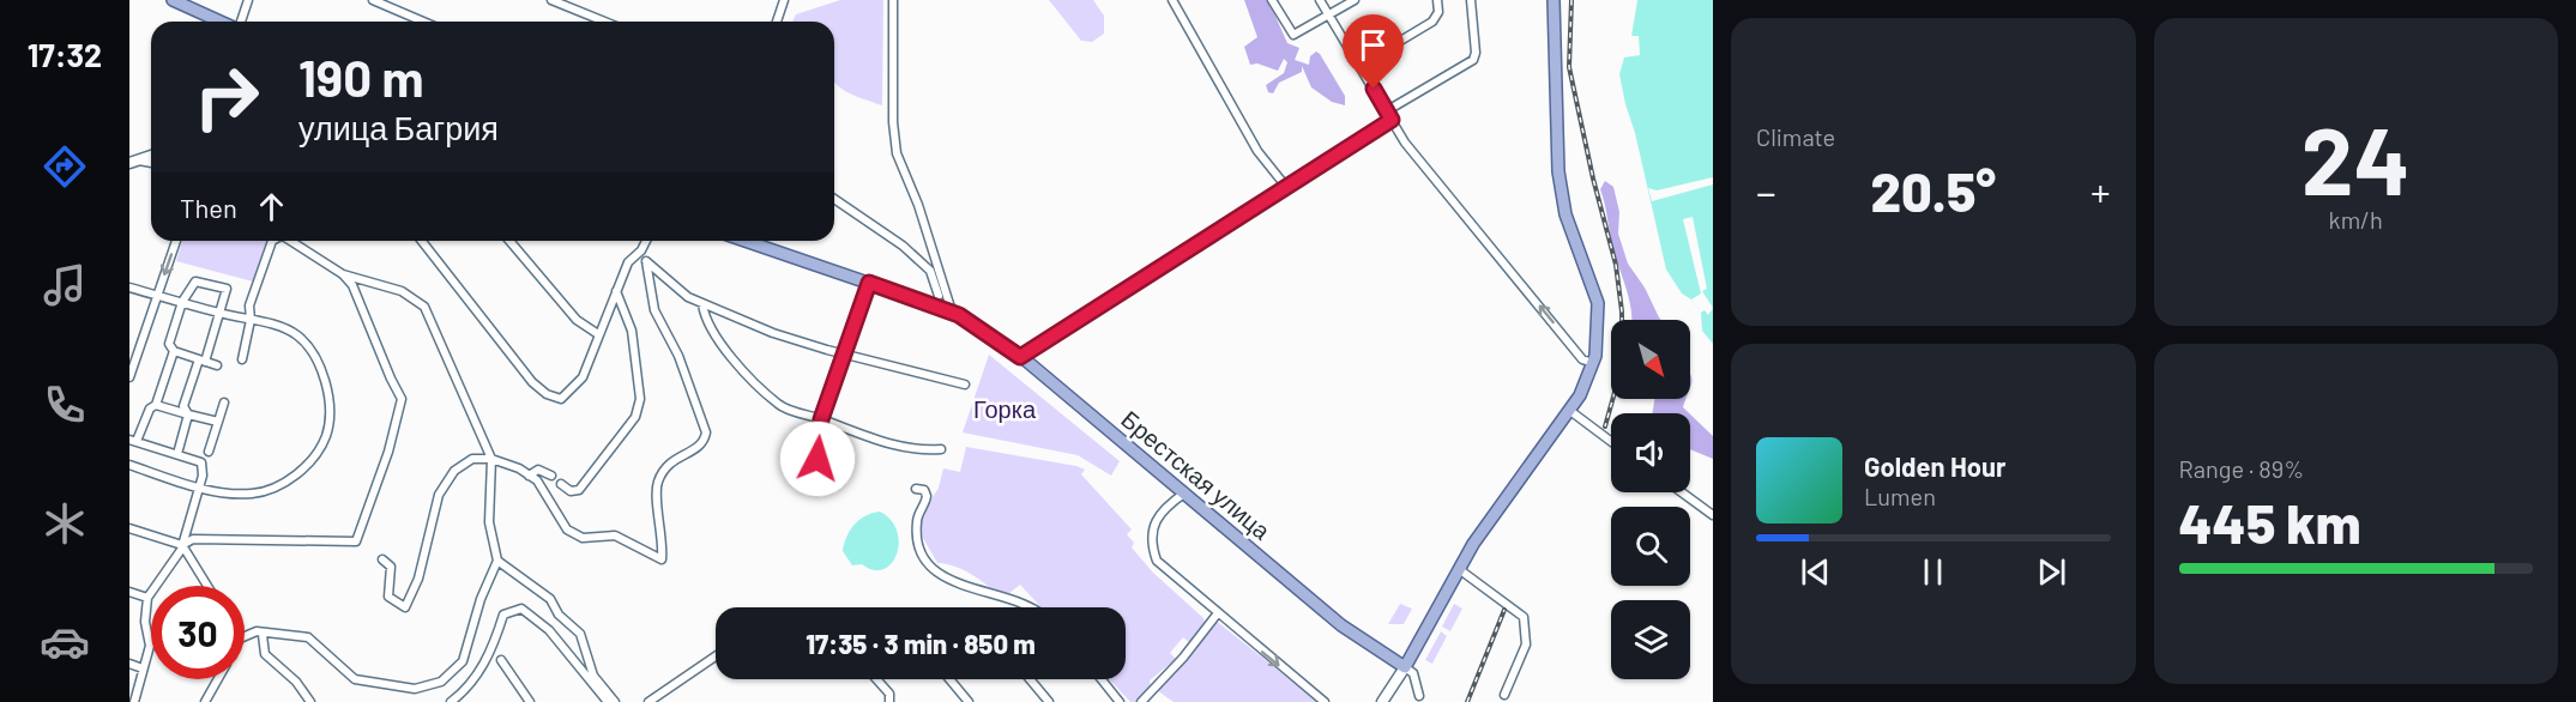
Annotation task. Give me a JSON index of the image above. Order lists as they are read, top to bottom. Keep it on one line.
{"streets":{"main road":["Брестская улица"]},"parks":["Горка"],"north":"bottom right","page":{"tabs":"17:32","tile":["Climate",["24","km/h"],["Range · 89%","445 km"]],"turn":["190 m","улица Багрия"],"heat":["−","20.5°","+"],"then":"Then","song":["Golden Hour","Lumen"],"limit":"30","trip":"17:35 · 3 min · 850 m"}}
